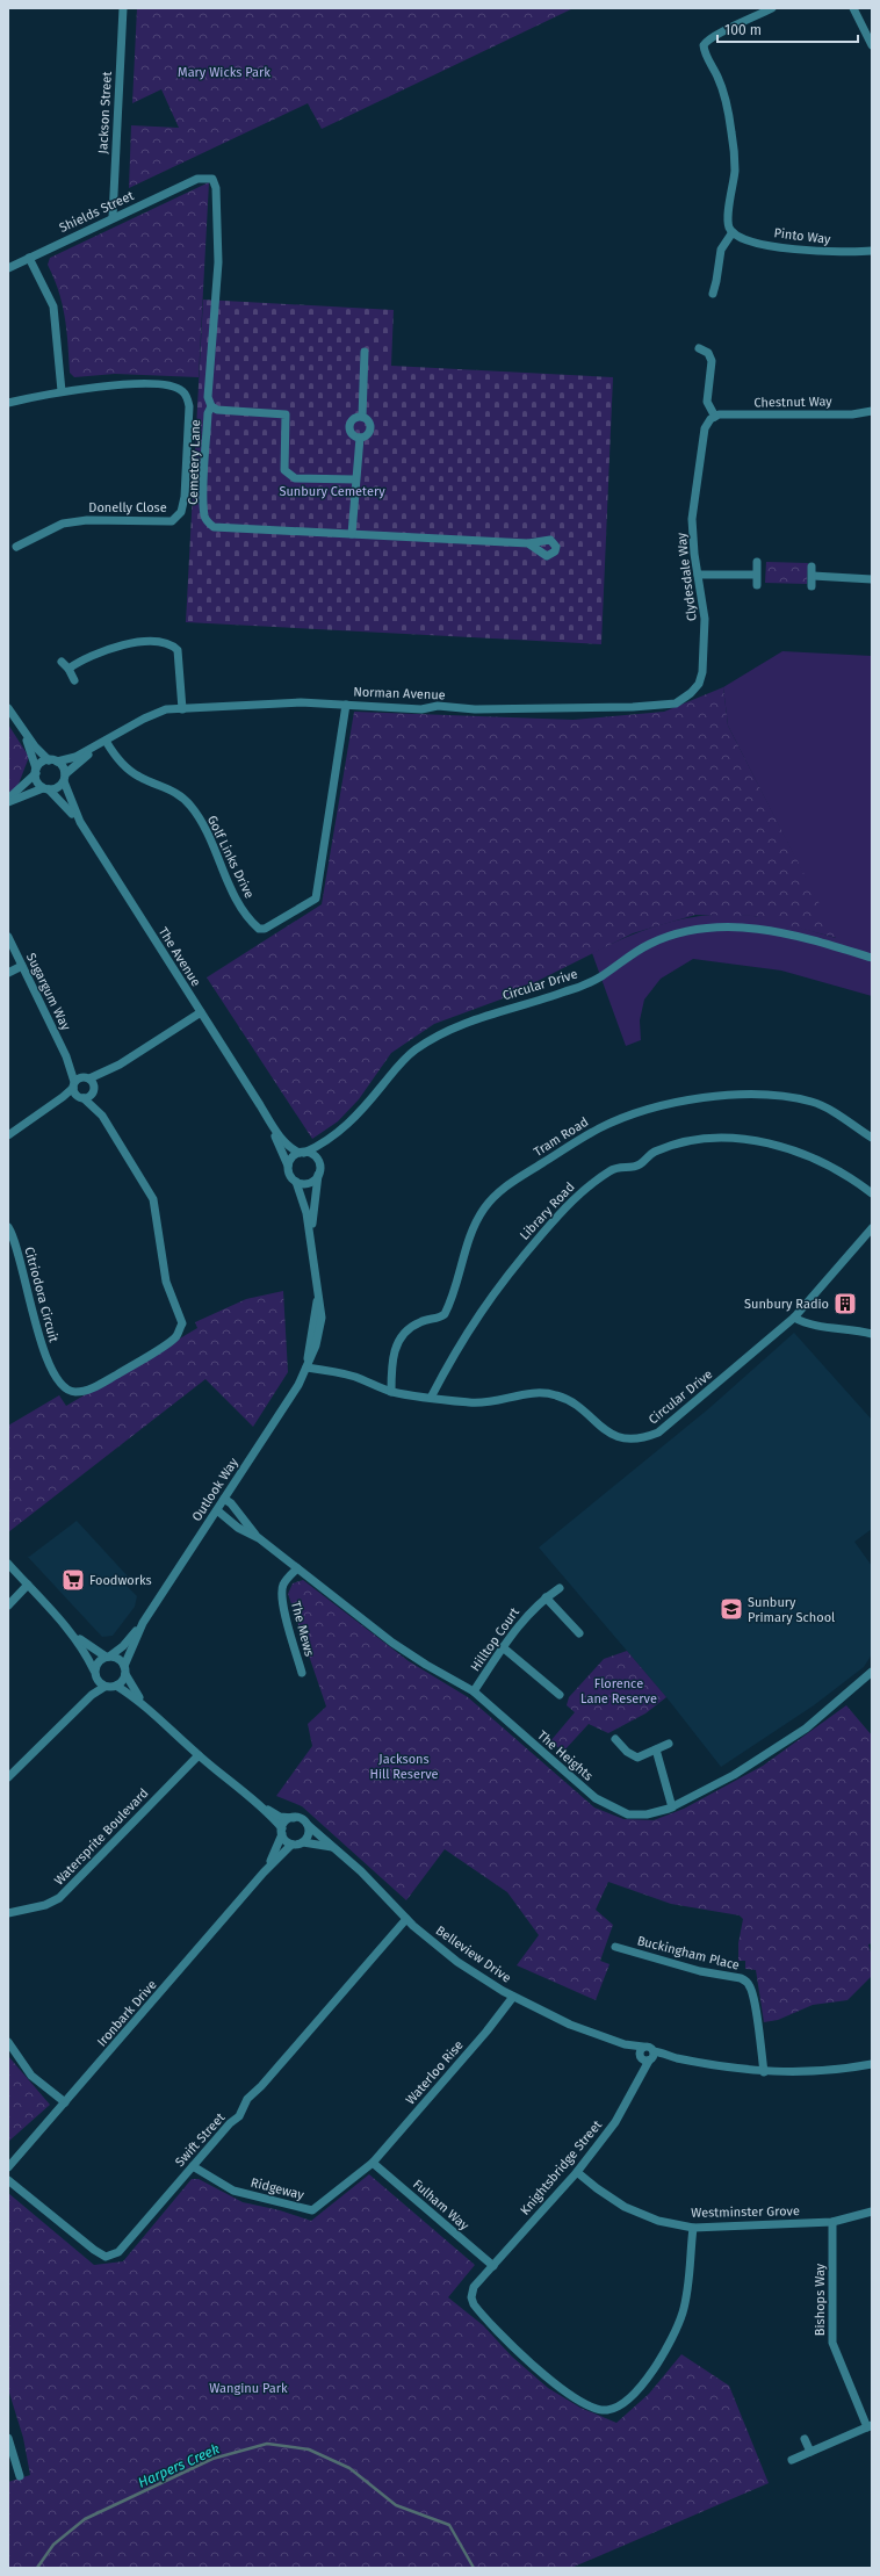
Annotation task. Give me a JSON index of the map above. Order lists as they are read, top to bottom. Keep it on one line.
{"streets":{"street":["Jackson Street","Shields Street","Pinto Way","Chestnut Way","Cemetery Lane","Donelly Close","Clydesdale Way","Norman Avenue","Golf Links Drive","The Avenue","Circular Drive","Sugargum Way","Tram Road","Library Road","Citriodora Circuit","Outlook Way","The Mews","Hilltop Court","The Heights","Watersprite Boulevard","Buckingham Place","Belleview Drive","Ironbark Drive","Waterloo Rise","Swift Street","Knightsbridge Street","Ridgeway","Fulham Way","Westminster Grove","Bishops Way"]},"crossings":[["Jackson Street","Shields Street"],["Shields Street","Cemetery Lane"],["Chestnut Way","Clydesdale Way"],["Clydesdale Way","Norman Avenue"],["Norman Avenue","Golf Links Drive"],["Norman Avenue","The Avenue"],["The Avenue","Circular Drive"],["The Avenue","Outlook Way"],["Circular Drive","Tram Road"],["Circular Drive","Library Road"],["Circular Drive","Outlook Way"],["Sugargum Way","Citriodora Circuit"],["Outlook Way","The Heights"],["The Mews","The Heights"],["Hilltop Court","The Heights"],["Buckingham Place","Belleview Drive"],["Belleview Drive","Ironbark Drive"],["Belleview Drive","Waterloo Rise"],["Belleview Drive","Swift Street"],["Belleview Drive","Knightsbridge Street"],["Waterloo Rise","Ridgeway"],["Waterloo Rise","Fulham Way"],["Swift Street","Ridgeway"],["Knightsbridge Street","Fulham Way"],["Knightsbridge Street","Westminster Grove"],["Ridgeway","Fulham Way"],["Westminster Grove","Bishops Way"]],"water":["Harpers Creek"],"parks":["Mary Wicks Park","Sunbury Cemetery","Florence Lane Reserve","Jacksons Hill Reserve","Wanginu Park"],"places":{"building":["Sunbury Radio"],"supermarket":["Foodworks"],"school or university":["Sunbury Primary School"]},"scale_bar":"100 m"}
